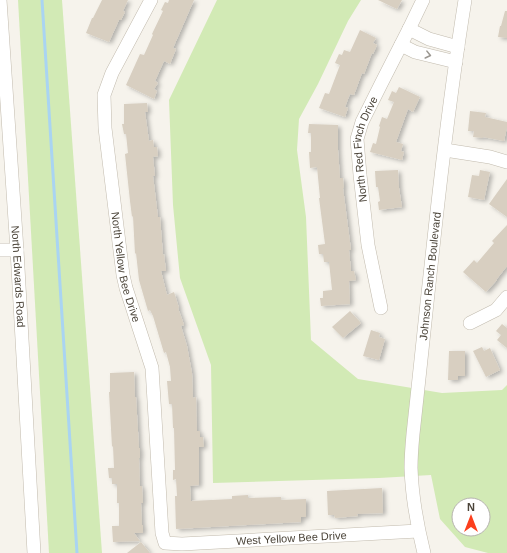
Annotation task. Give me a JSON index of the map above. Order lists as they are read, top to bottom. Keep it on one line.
{"streets":{"street":["North Red Finch Drive","North Yellow Bee Drive","North Edwards Road","Johnson Ranch Boulevard","West Yellow Bee Drive"]},"crossings":[["North Yellow Bee Drive","West Yellow Bee Drive"],["Johnson Ranch Boulevard","West Yellow Bee Drive"]],"north":"top"}
